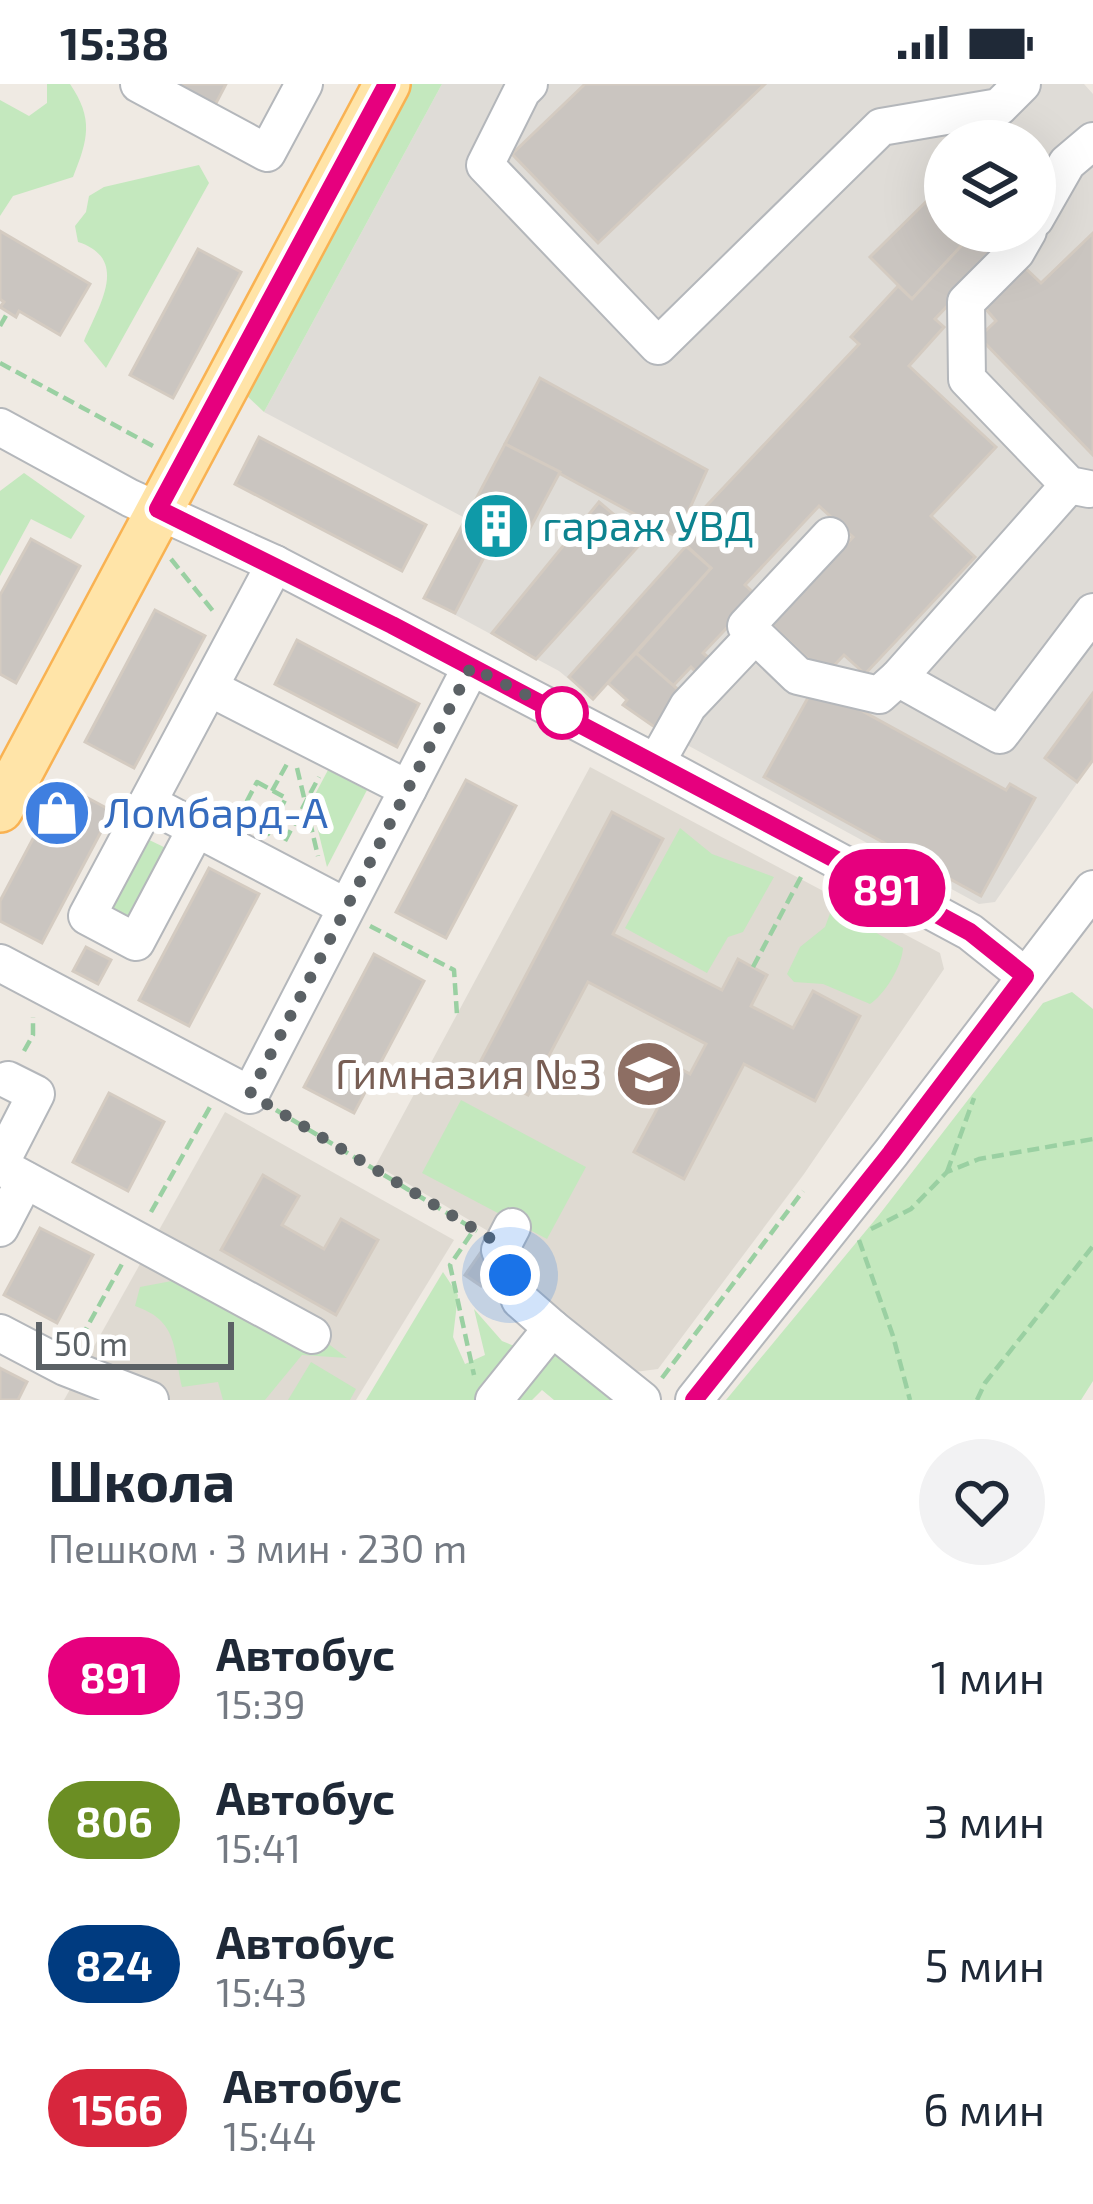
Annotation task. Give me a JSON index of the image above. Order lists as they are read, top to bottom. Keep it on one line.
{"places":{"building":["гараж УВД"],"shop":["Ломбард-А"],"school or university":["Гимназия №3"]},"lines":["bus line 891"],"scale_bar":"50 m","page":{"status":"15:38","on_map":"891","scale":"50 m","heading":["Школа","Пешком · 3 мин · 230 m"],"list":[{"mark":"891","name":"Автобус","note":"15:39","value":"1 мин"},{"mark":"806","name":"Автобус","note":"15:41","value":"3 мин"},{"mark":"824","name":"Автобус","note":"15:43","value":"5 мин"},{"mark":"1566","name":"Автобус","note":"15:44","value":"6 мин"}]}}
